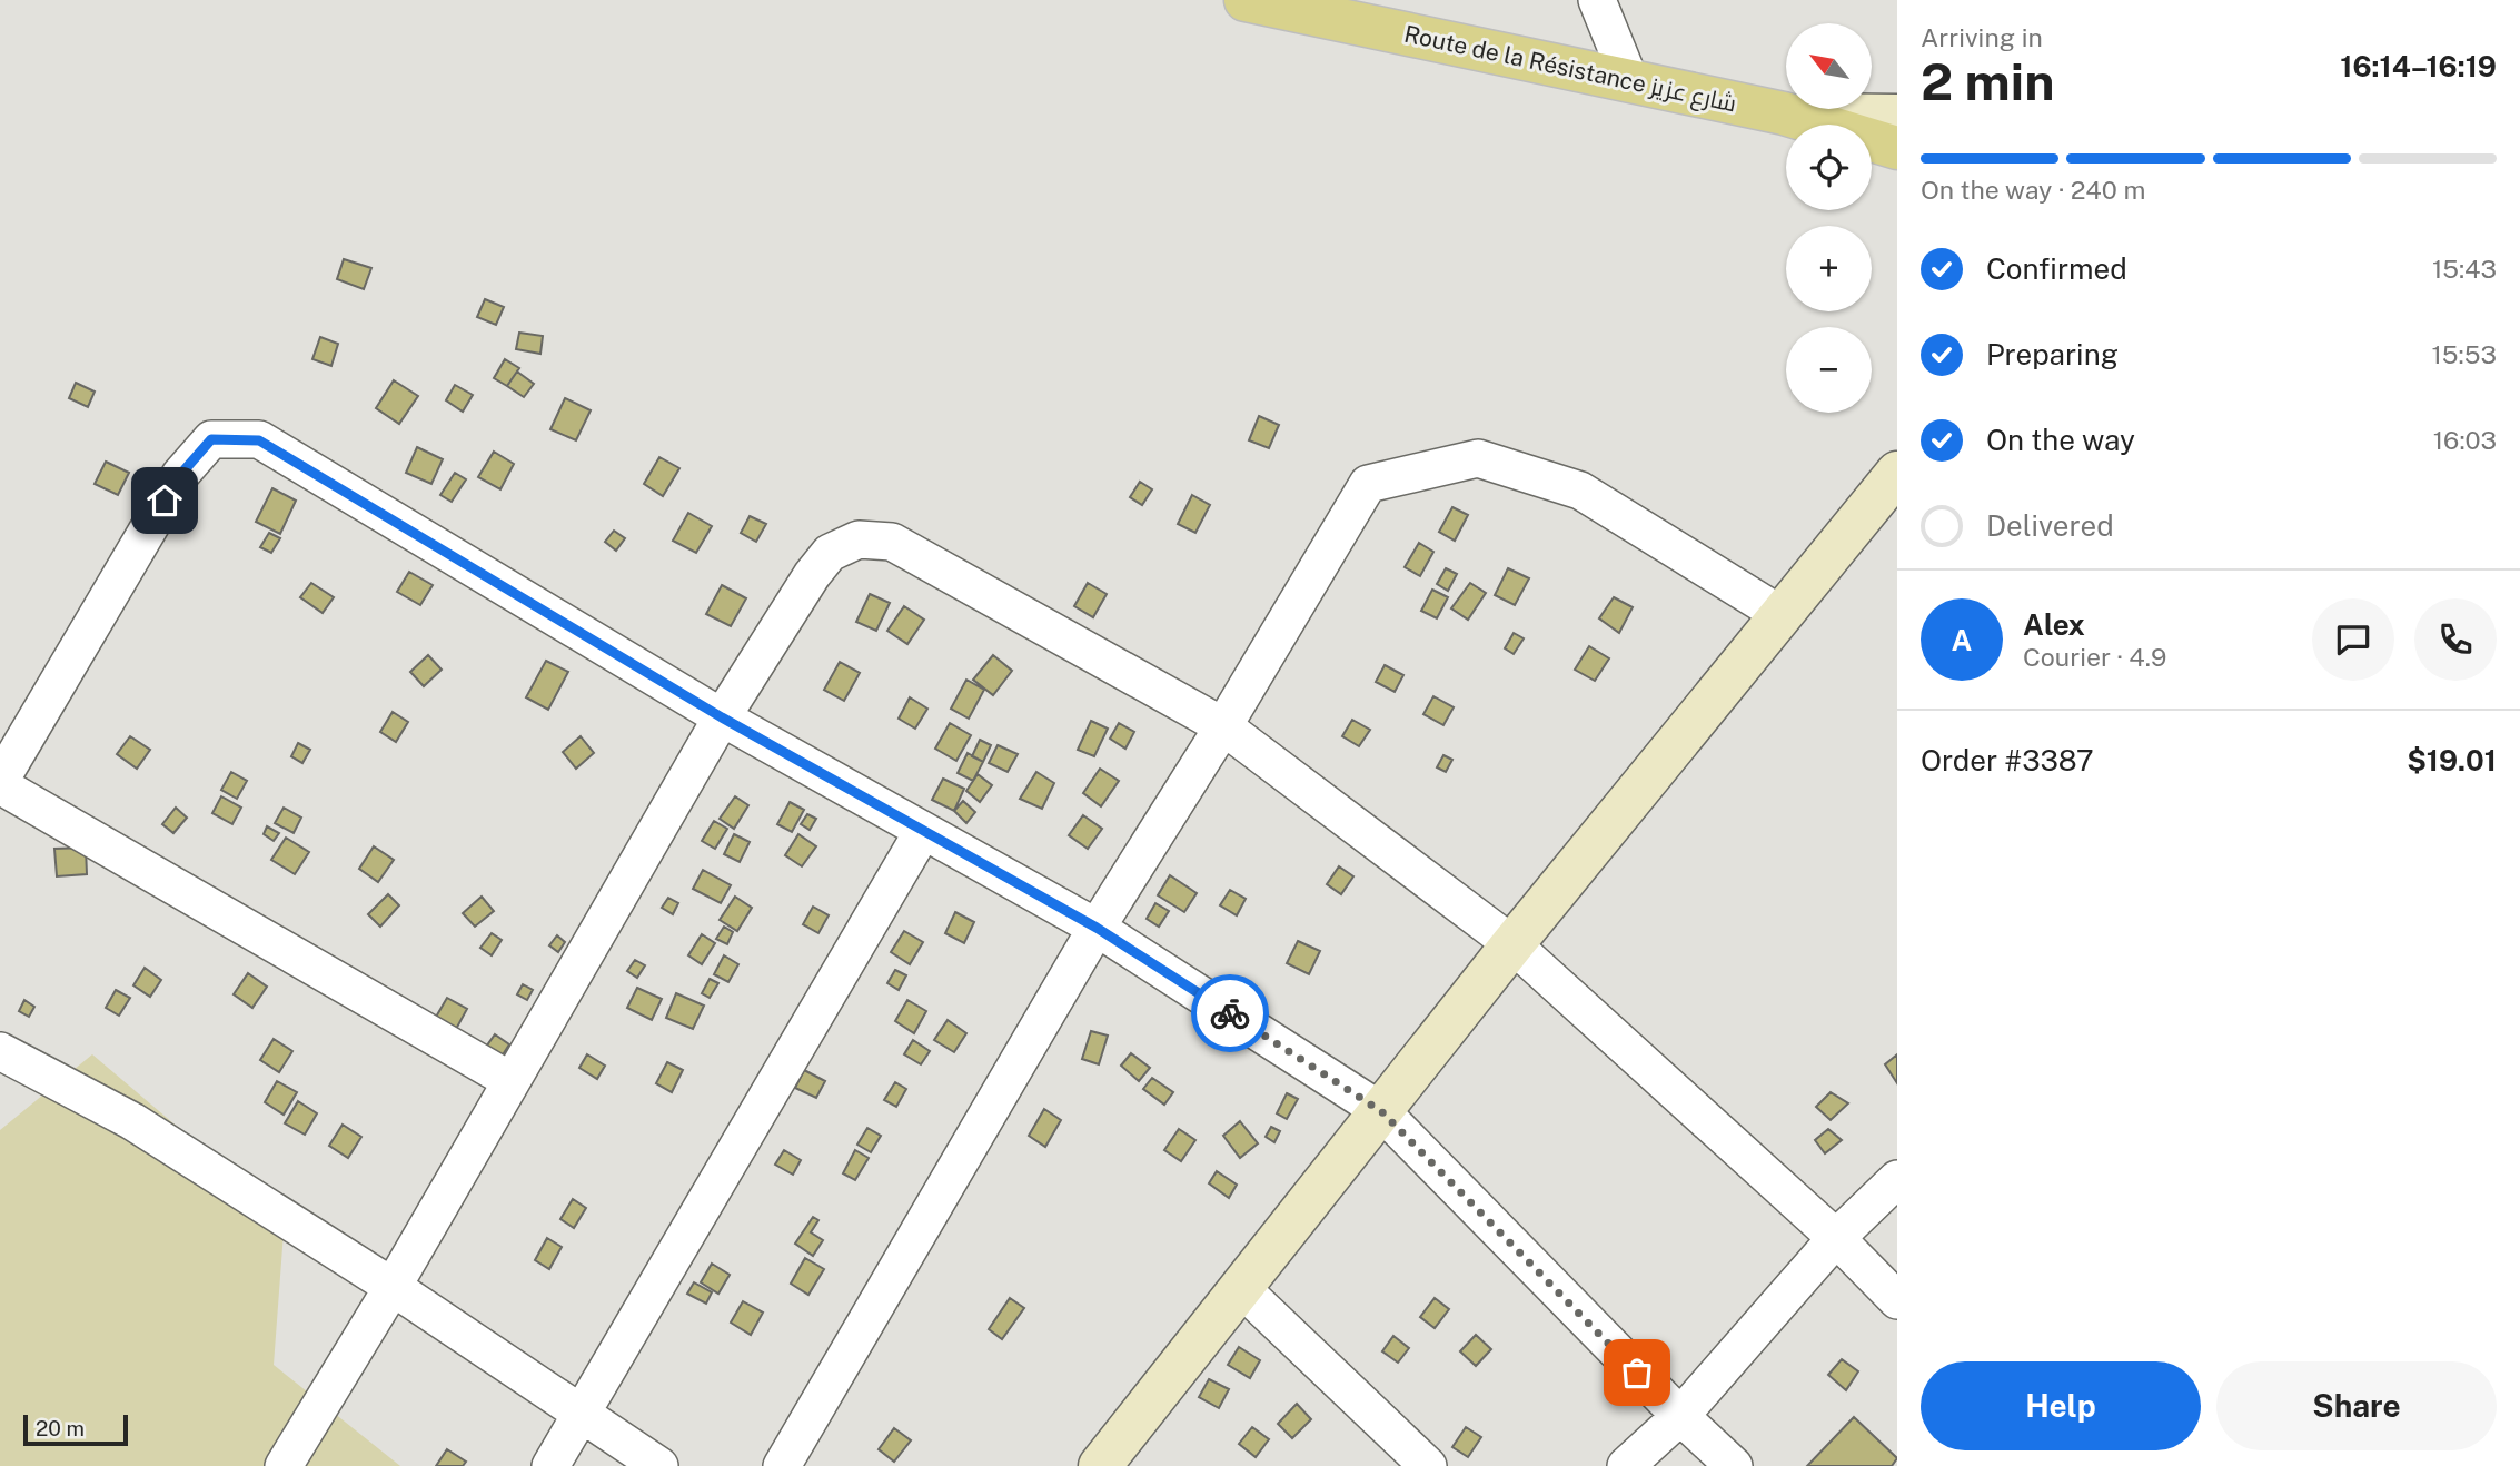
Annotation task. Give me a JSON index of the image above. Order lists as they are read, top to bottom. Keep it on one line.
{"streets":{"main road":["Route de la Résistance شارع عزيز"]},"scale_bar":"20 m","north":"top left","page":{"heading":["2 min","Arriving in","16:14–16:19"],"panel":["Alex","Courier · 4.9","Order #3387","$19.01"],"map_buttons":["+","−"],"bar":"On the way · 240 m","list":[["Confirmed","15:43"],["Preparing","15:53"],["On the way","16:03"],"Delivered"],"round":"A","buttons":["Help","Share"],"scale":"20 m"}}
